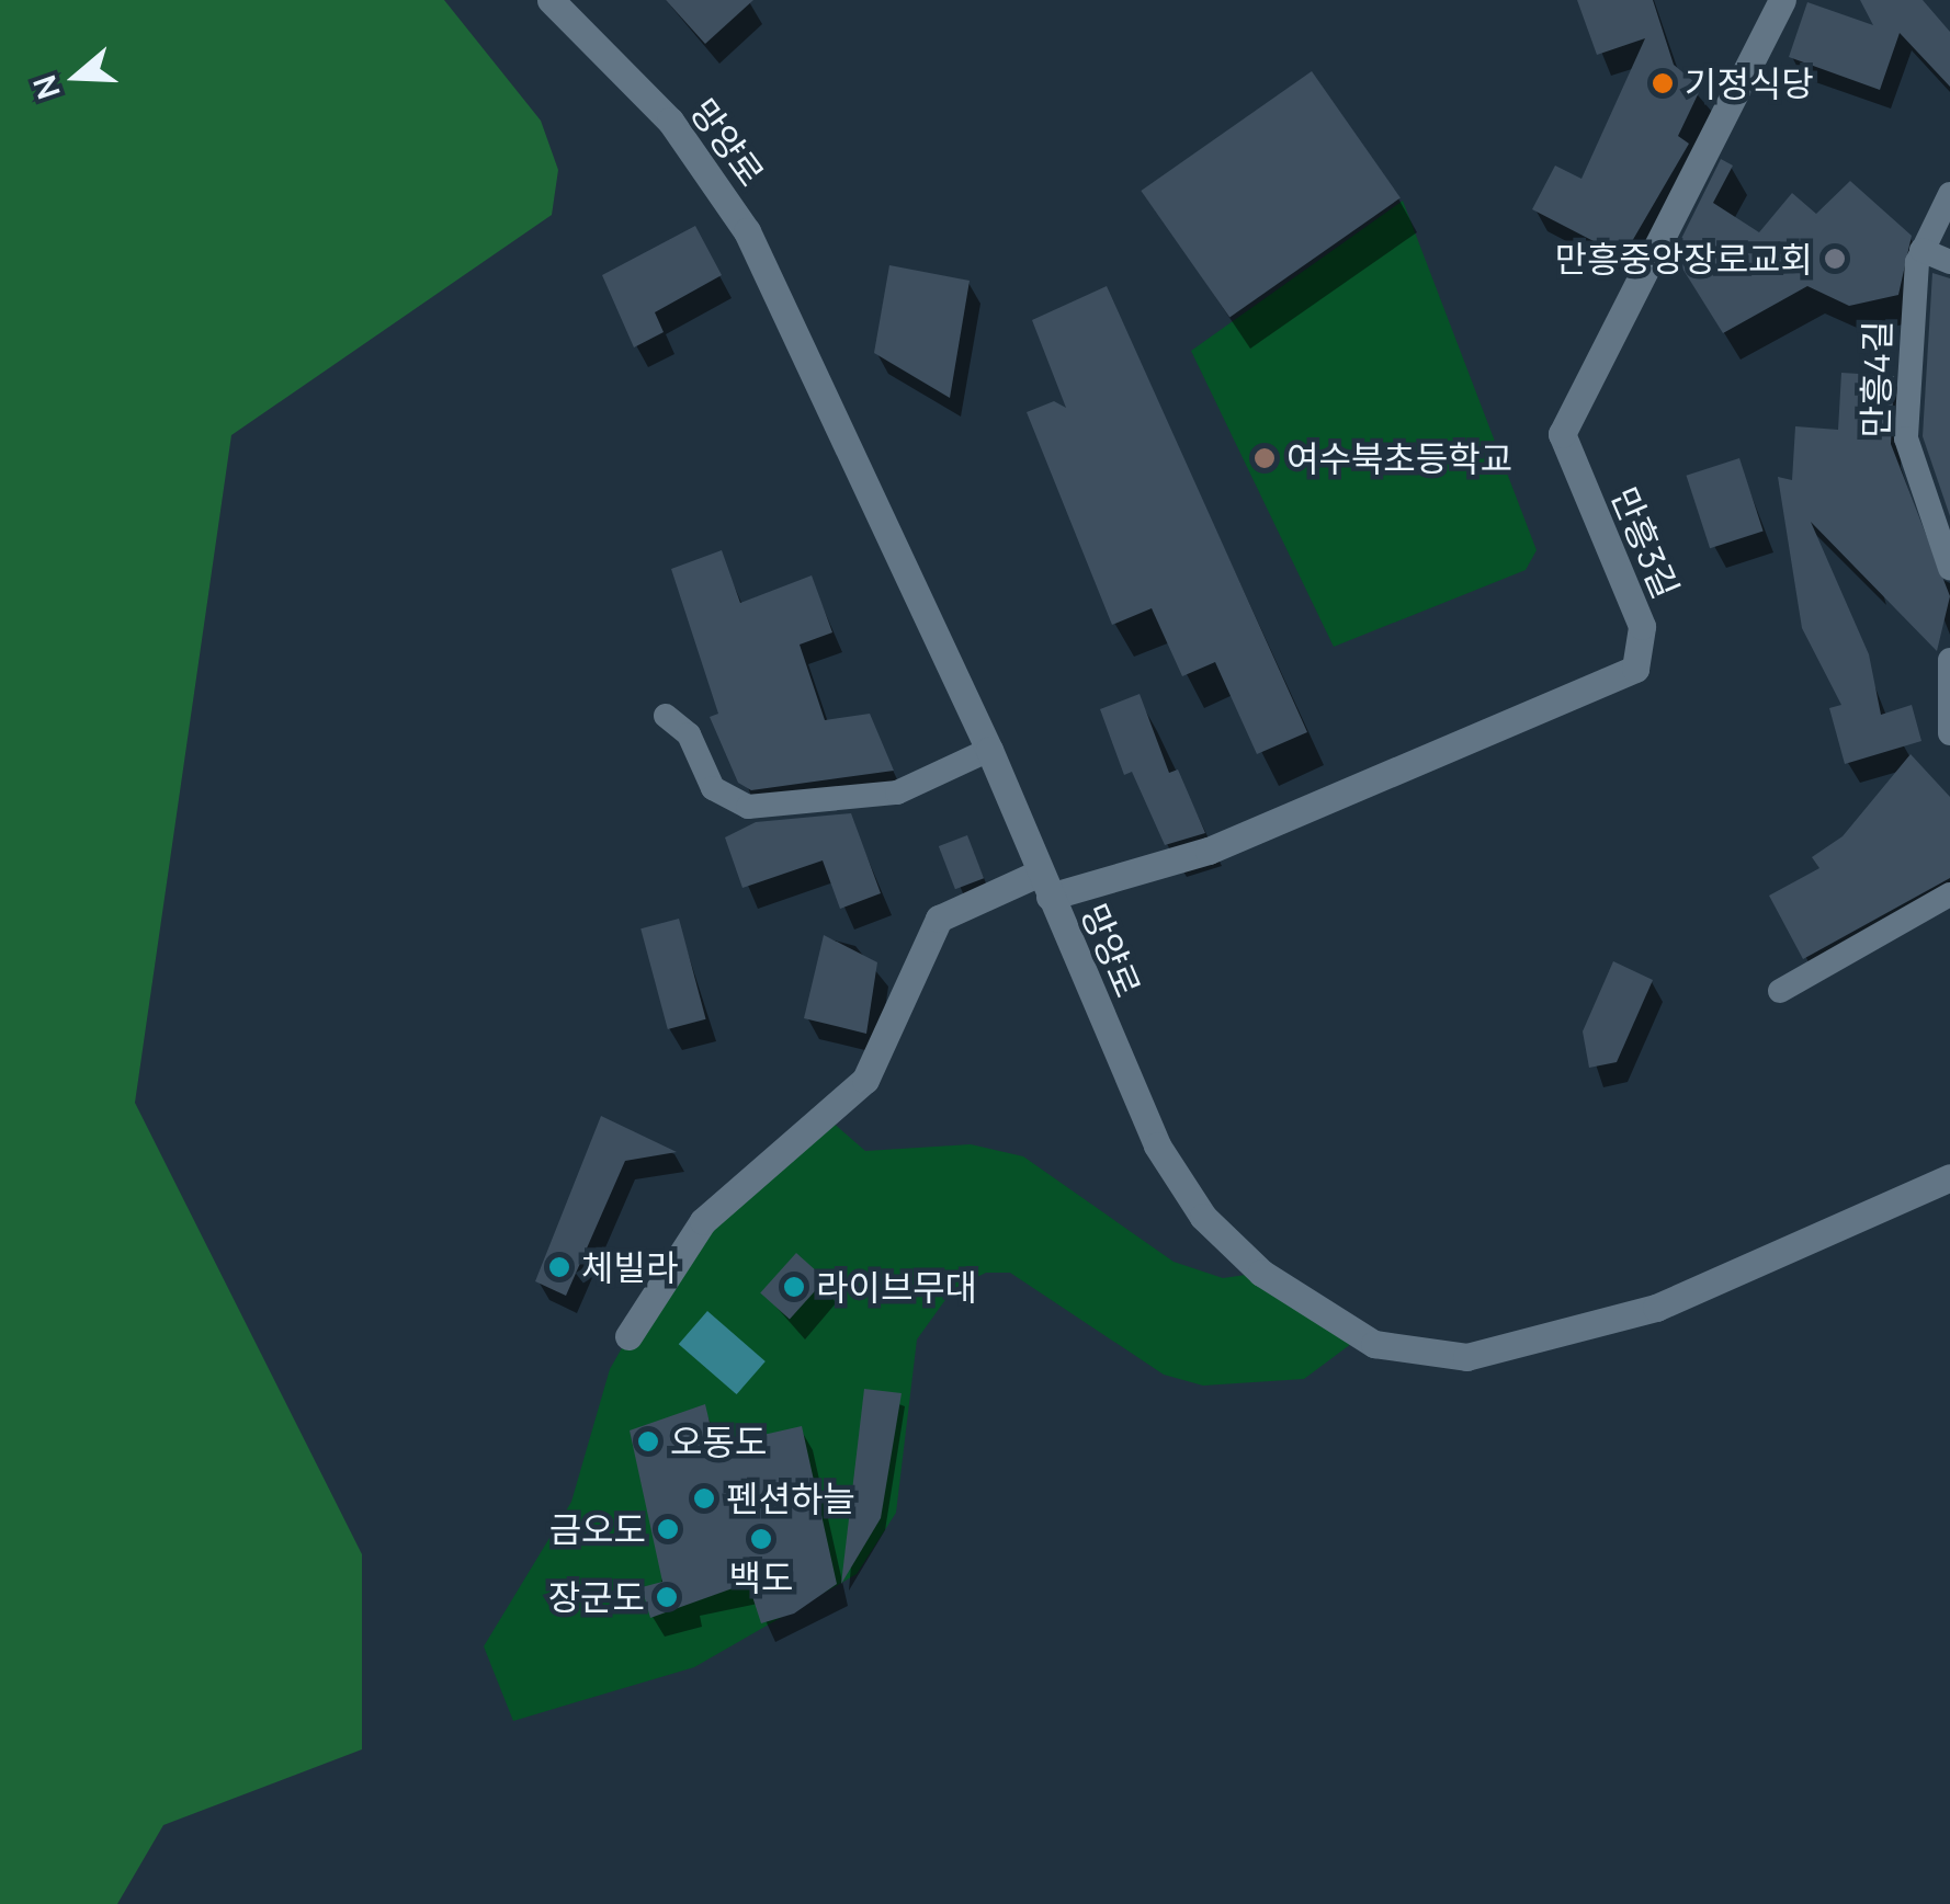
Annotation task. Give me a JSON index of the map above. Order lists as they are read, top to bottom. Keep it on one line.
{"streets":{"main road":["망양로","만흥3길"],"lane":["만흥4길"]},"crossings":[["망양로","만흥3길"]],"places":["기정식당","만흥중앙장로교회","여수북초등학교","체빌라","라이브무대","오동도","펜션하늘","금오도","백도","장군도"],"north":"left"}
